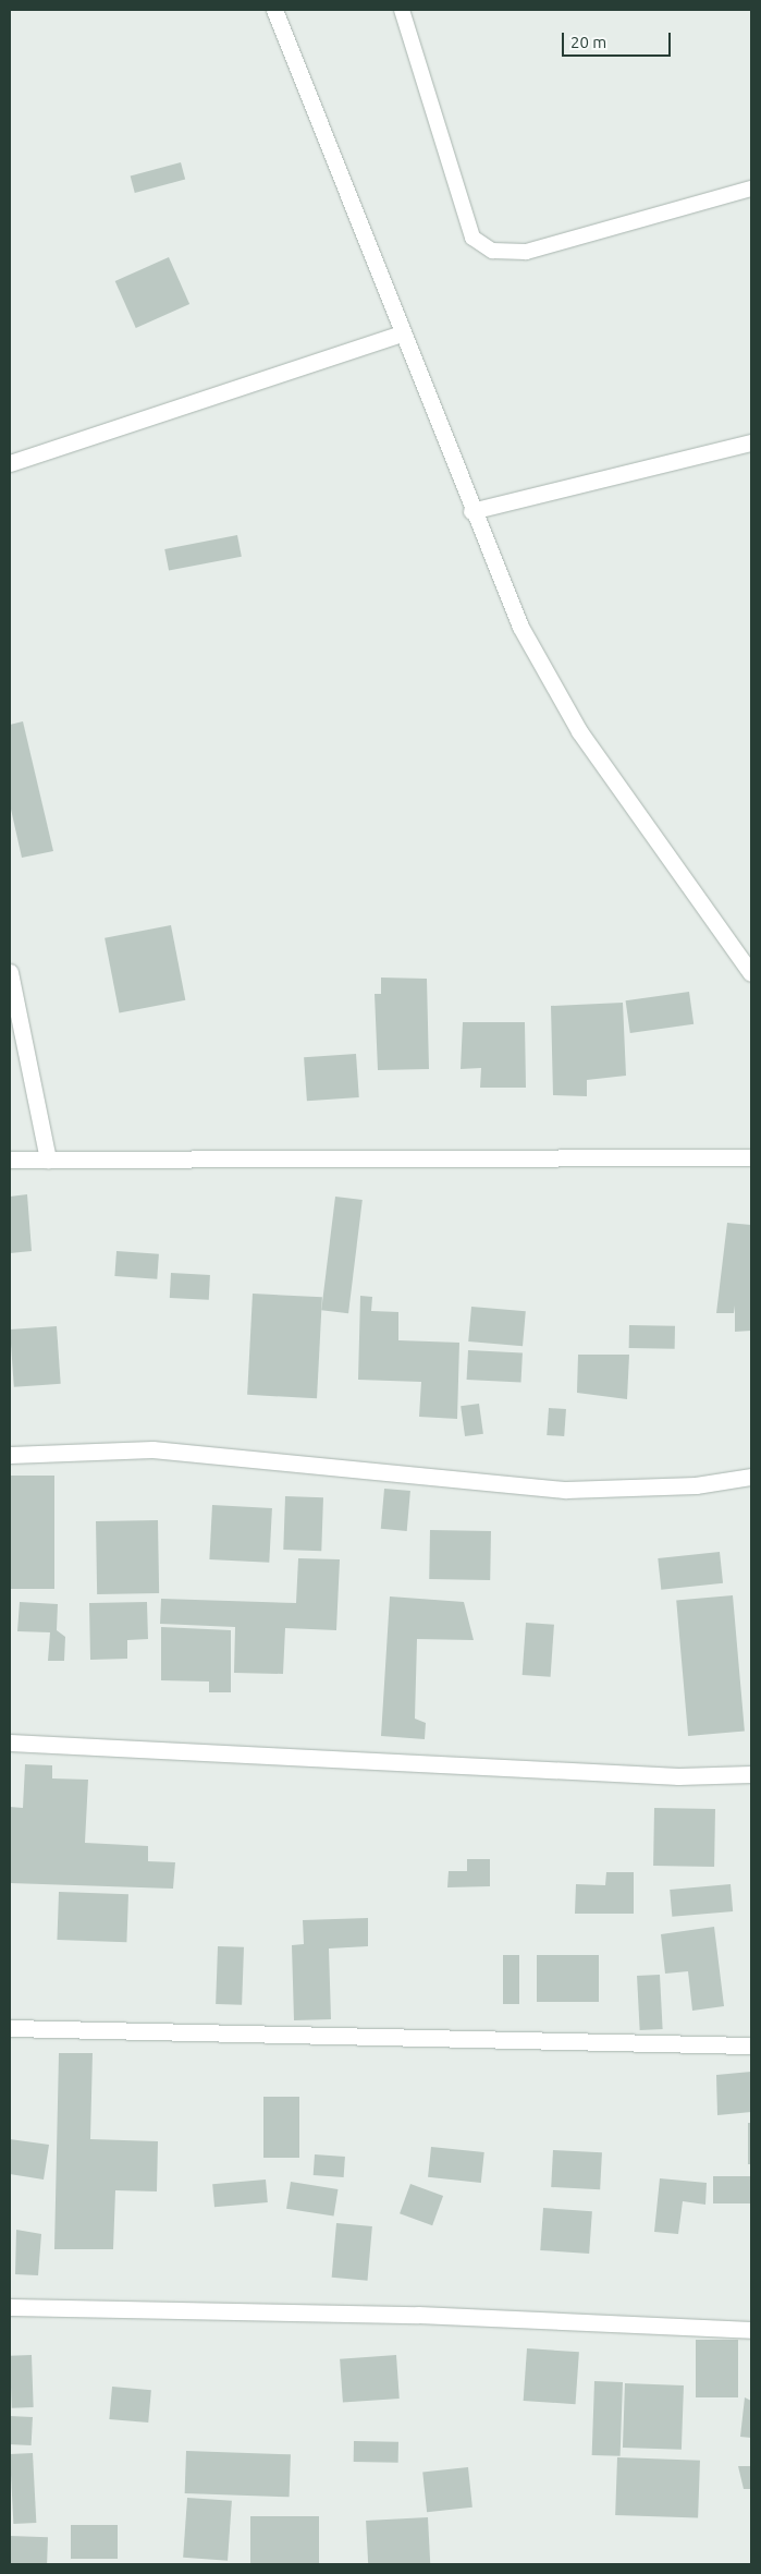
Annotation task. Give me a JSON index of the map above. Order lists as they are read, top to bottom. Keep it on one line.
{"scale_bar":"20 m"}
